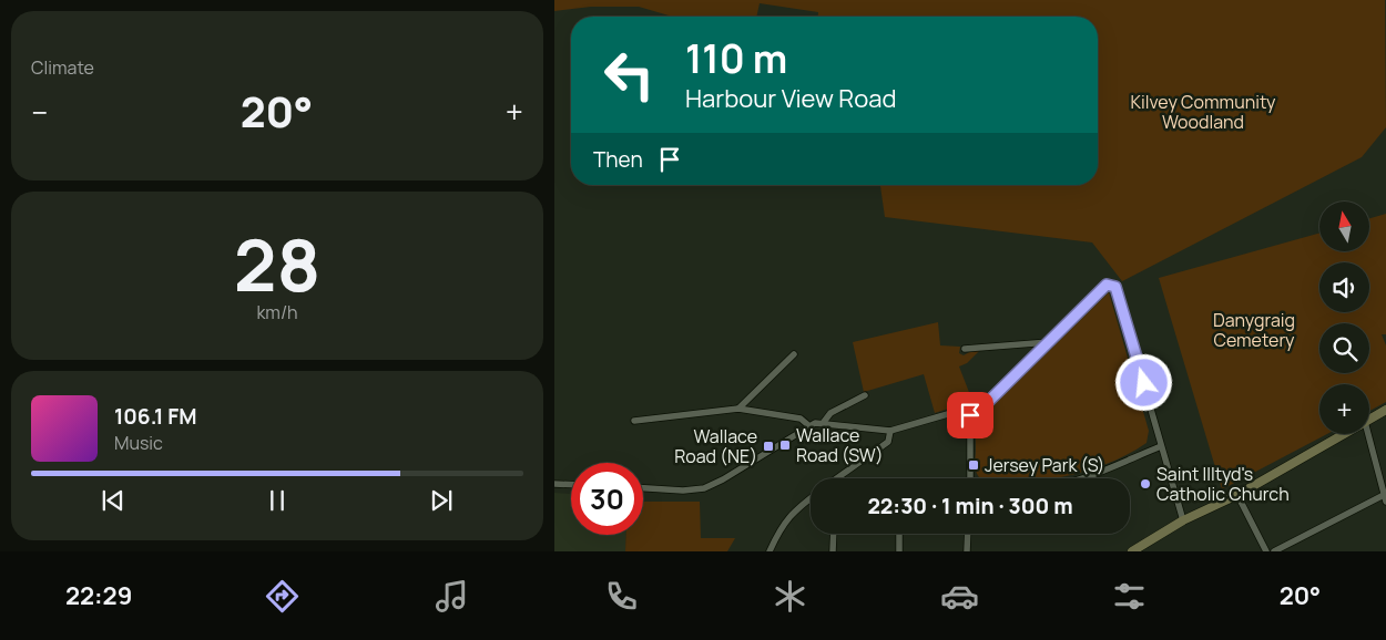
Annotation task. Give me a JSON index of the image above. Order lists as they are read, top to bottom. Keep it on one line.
{"parks":["Kilvey Community Woodland","Danygraig Cemetery"],"places":{"transit":["Wallace Road (SW)","Wallace Road (NE)","Jersey Park (S)"],"other":["Saint Illtyd's Catholic Church"]},"north":"top","page":{"tile":["Climate",["28","km/h"]],"turn":["110 m","Harbour View Road"],"heat":["−","20°","+"],"then":"Then","map_buttons":"+","song":["106.1 FM","Music"],"limit":"30","trip":"22:30 · 1 min · 300 m","tabs":["22:29","20°"]}}
